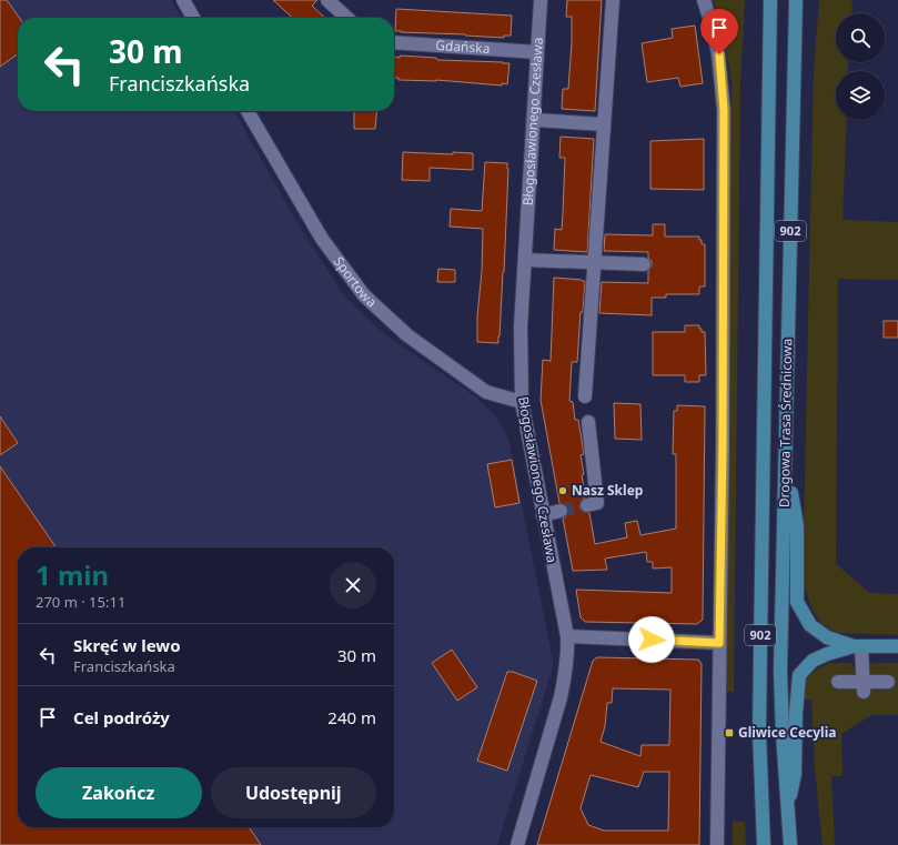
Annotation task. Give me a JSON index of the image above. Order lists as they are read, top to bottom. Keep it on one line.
{"streets":{"main road":["902","Drogowa Trasa Średnicowa"],"street":["Gdańska","Błogosławionego Czesława","Sportowa"]},"crossings":[["Gdańska","Błogosławionego Czesława"],["Błogosławionego Czesława","Sportowa"]],"places":{"other":["Nasz Sklep"],"transit":["Gliwice Cecylia"]},"page":{"turn":["30 m","Franciszkańska"],"heading":["1 min","270 m · 15:11"],"list":[{"name":"Skręć w lewo","note":"Franciszkańska","value":"30 m"},{"name":"Cel podróży","value":"240 m"}],"buttons":["Zakończ","Udostępnij"]}}
